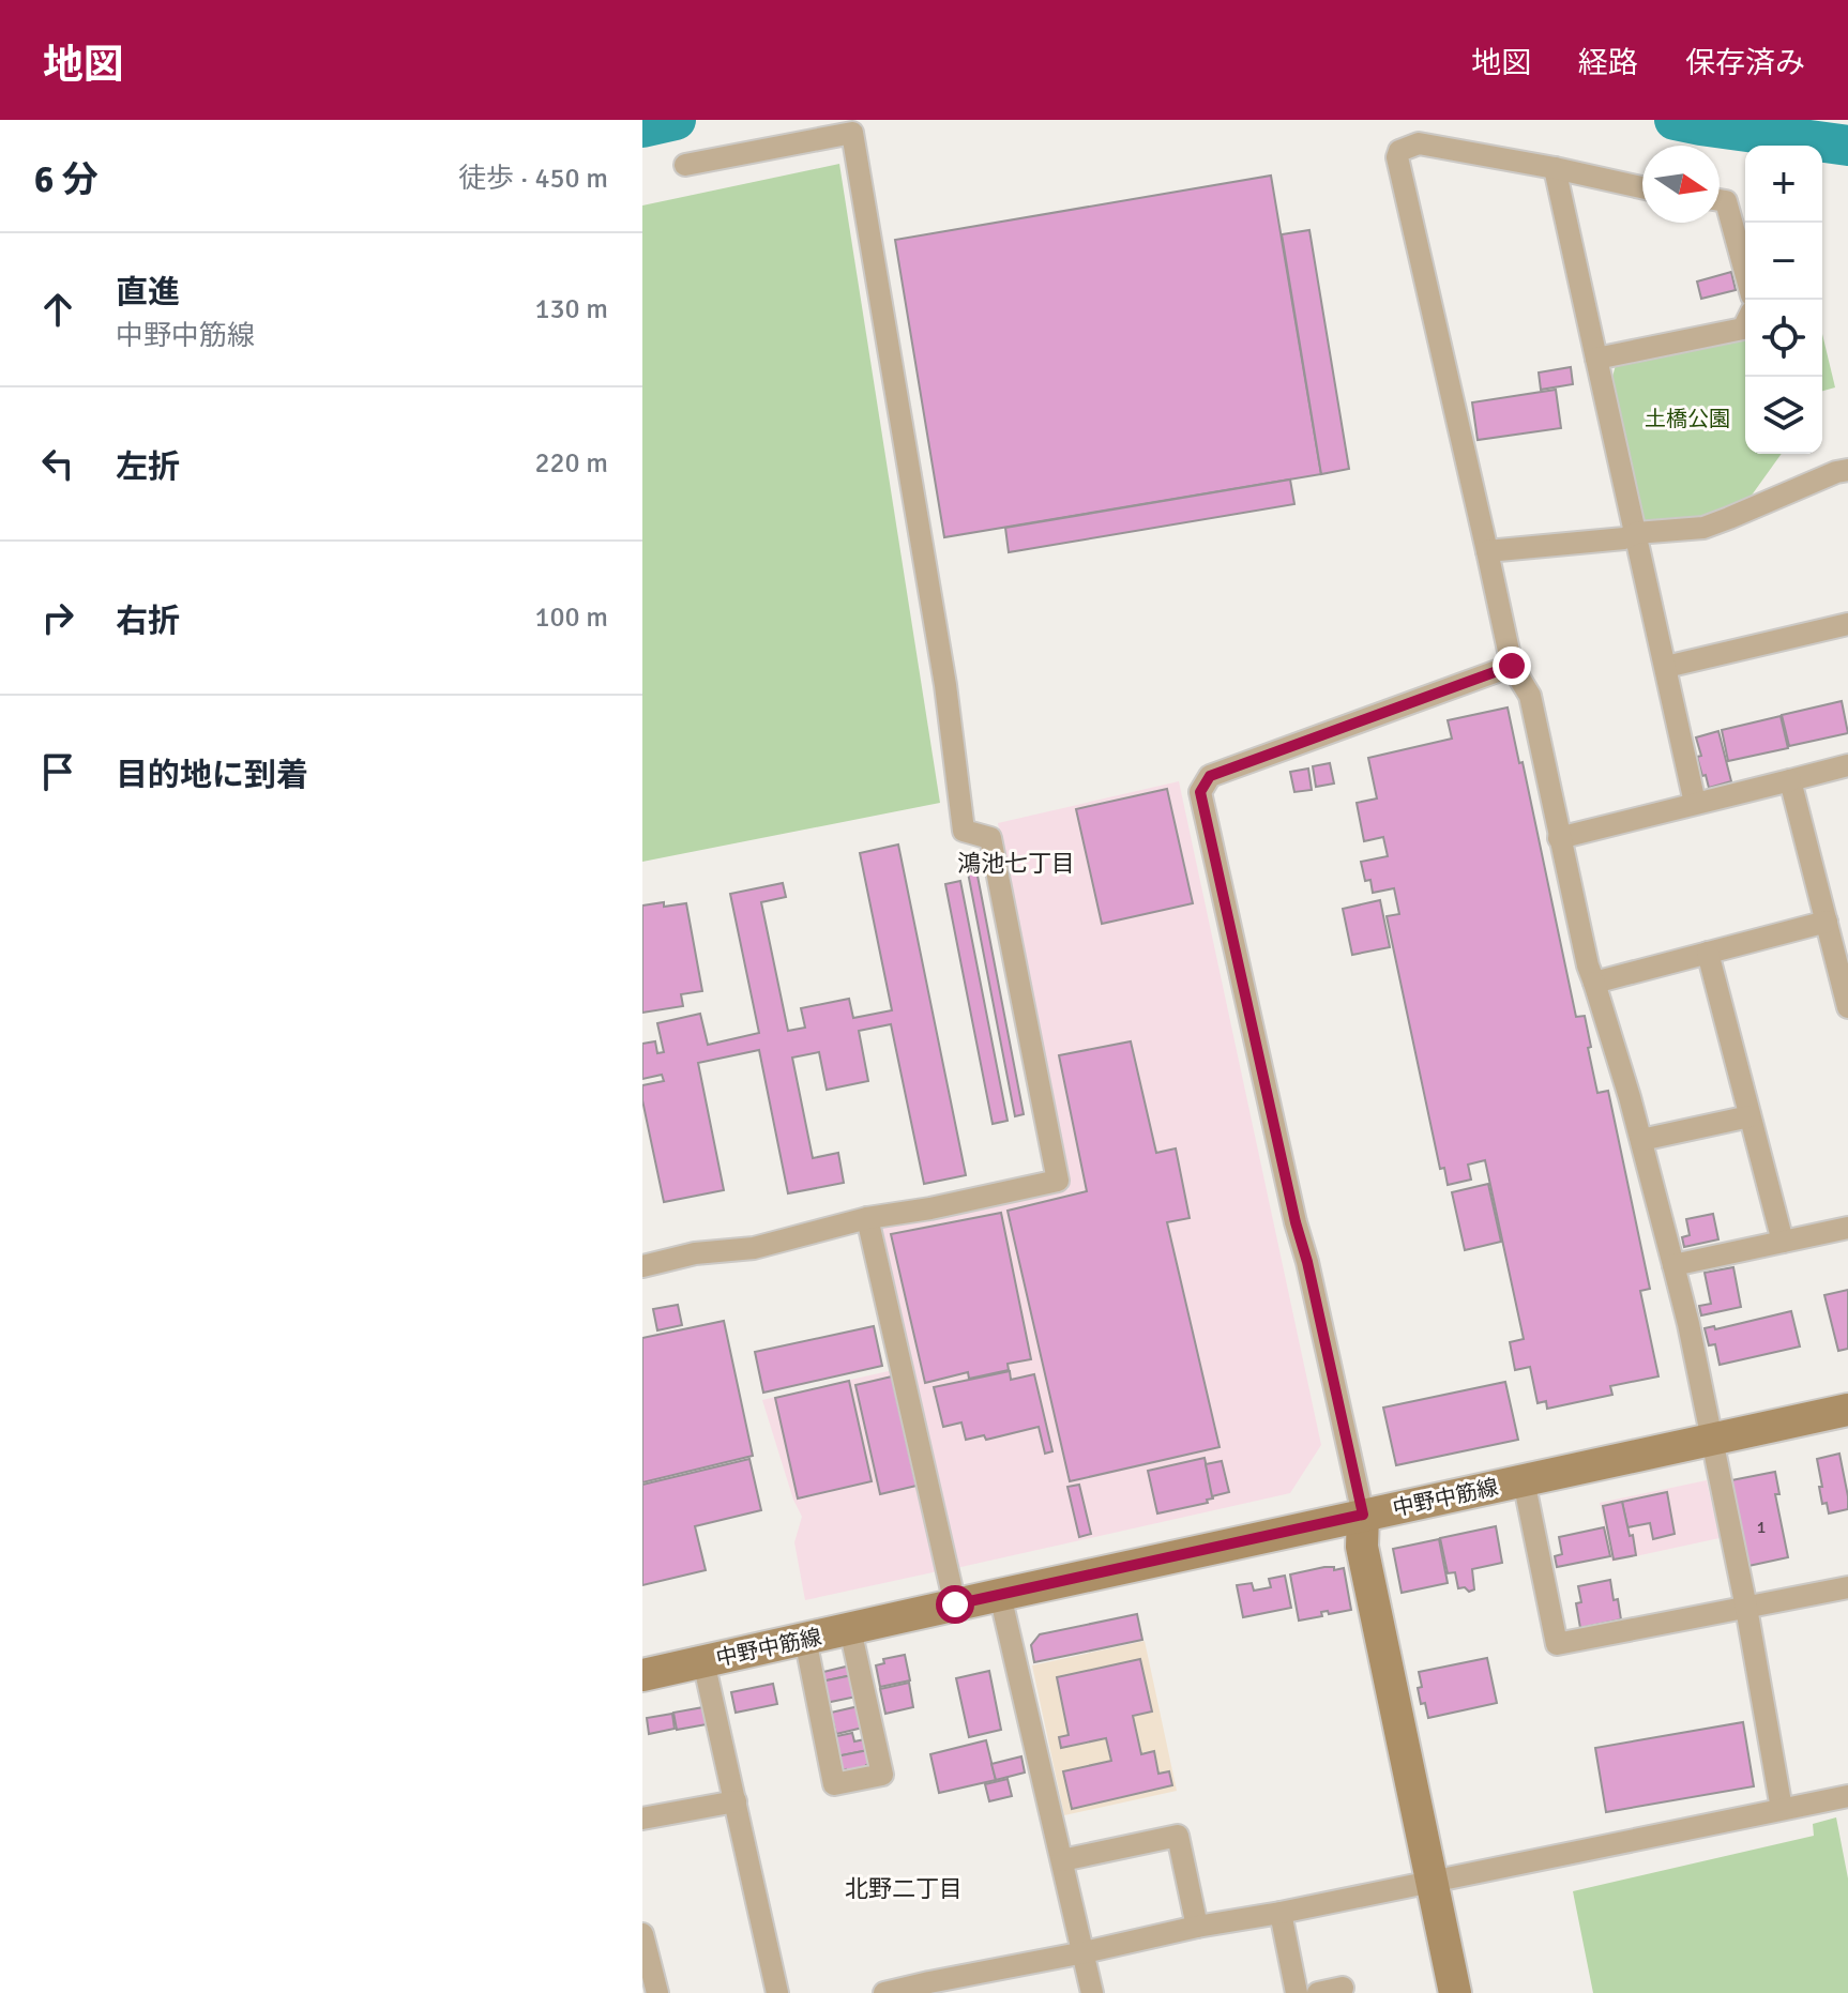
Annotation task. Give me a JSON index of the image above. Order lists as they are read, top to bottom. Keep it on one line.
{"streets":{"main road":["中野中筋線"]},"districts":["鴻池七丁目","北野二丁目"],"parks":["土橋公園"],"house_numbers":["1"],"north":"right","page":{"header":"地図","nav":["地図","経路","保存済み"],"heading":["6 分","徒歩 · 450 m"],"map_buttons":["+","−"],"list":[["直進","中野中筋線","130 m"],["左折","220 m"],["右折","100 m"],"目的地に到着"]}}
